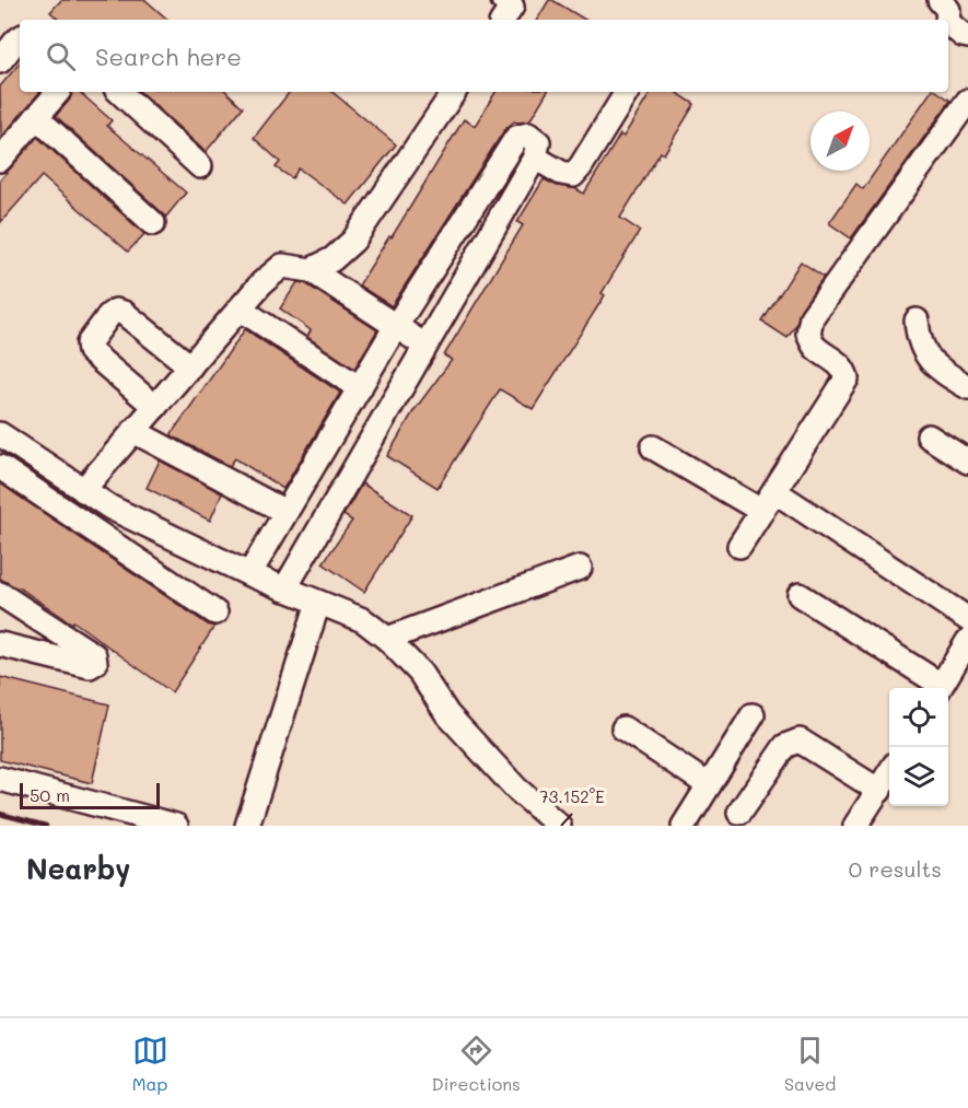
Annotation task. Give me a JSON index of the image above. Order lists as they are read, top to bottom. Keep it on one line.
{"scale_bar":"50 m","north":"top right","page":{"search":"Search here","scale":"50 m","heading":["Nearby","0 results"],"nav":["Map","Directions","Saved"]},"coordinates":["73.152°E"]}
